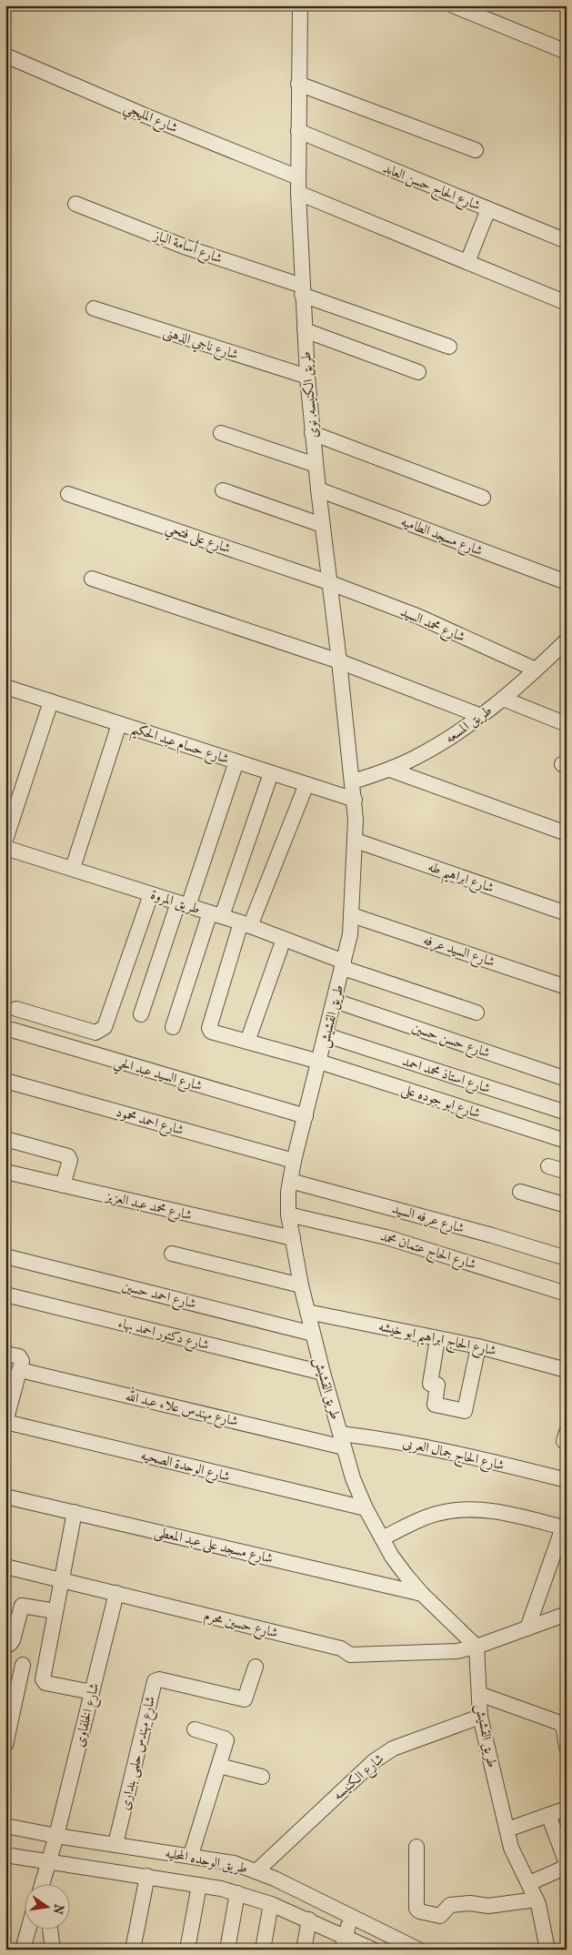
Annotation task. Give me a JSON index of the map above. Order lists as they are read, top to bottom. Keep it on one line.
{"streets":{"street":["شارع المليجي","شارع الحاج حسن العابد","شارع أسامة الباز","شارع ناجي الذهنى","طريق الكنيسه, نوى","شارع مسجد الطاميه","شارع على فتحي","شارع محمد السيد","طريق المسعه","شارع حسام عبد الحكيم","شارع ابراهيم طه","طريق المروة","شارع السيد عرفه","طريق القشيش","شارع حسن حسين","شارع السيد عبد الحي","شارع استاذ محمد احمد","شارع ابو جوده على","شارع احمد محمود","شارع محمد عبد العزيز","شارع عرفه السيد","شارع الحاج عتمان محمد","شارع احمد حسين","شارع دكتور احمد بهاء","شارع الحاج ابراهيم ابو خيشه","شارع مهندس علاء عبد الله","شارع الحاج جمال العربى","شارع الوحدة الصحيه","شارع مسجد على عبد المعطى","شارع حسين محرم","شارع الخلفاوى","شارع مهندس حلمى بندارى","شارع الكنيسه","طريق الوحده المحليه"]},"crossings":[["شارع المليجي","طريق الكنيسه, نوى"],["شارع الحاج حسن العابد","طريق الكنيسه, نوى"],["شارع أسامة الباز","طريق الكنيسه, نوى"],["شارع ناجي الذهنى","طريق الكنيسه, نوى"],["طريق الكنيسه, نوى","شارع مسجد الطاميه"],["طريق الكنيسه, نوى","شارع على فتحي"],["طريق الكنيسه, نوى","شارع محمد السيد"],["طريق الكنيسه, نوى","طريق المسعه"],["طريق الكنيسه, نوى","طريق القشيش"],["شارع على فتحي","شارع محمد السيد"],["شارع محمد السيد","طريق المسعه"],["طريق المسعه","طريق القشيش"],["شارع حسام عبد الحكيم","طريق القشيش"],["شارع ابراهيم طه","طريق القشيش"],["طريق المروة","طريق القشيش"],["طريق المروة","شارع ابو جوده على"],["شارع السيد عرفه","طريق القشيش"],["طريق القشيش","شارع حسن حسين"],["طريق القشيش","شارع السيد عبد الحي"],["طريق القشيش","شارع استاذ محمد احمد"],["طريق القشيش","شارع ابو جوده على"],["طريق القشيش","شارع احمد محمود"],["طريق القشيش","شارع محمد عبد العزيز"],["طريق القشيش","شارع عرفه السيد"],["طريق القشيش","شارع الحاج عتمان محمد"],["طريق القشيش","شارع احمد حسين"],["طريق القشيش","شارع دكتور احمد بهاء"],["طريق القشيش","شارع الحاج ابراهيم ابو خيشه"],["طريق القشيش","شارع مهندس علاء عبد الله"],["طريق القشيش","شارع الحاج جمال العربى"],["طريق القشيش","شارع الوحدة الصحيه"],["طريق القشيش","شارع مسجد على عبد المعطى"],["طريق القشيش","شارع حسين محرم"],["طريق القشيش","شارع الكنيسه"],["شارع مهندس علاء عبد الله","شارع الحاج جمال العربى"],["شارع حسين محرم","شارع الخلفاوى"],["شارع الخلفاوى","طريق الوحده المحليه"],["شارع مهندس حلمى بندارى","طريق الوحده المحليه"],["شارع الكنيسه","طريق الوحده المحليه"]],"north":"right"}
